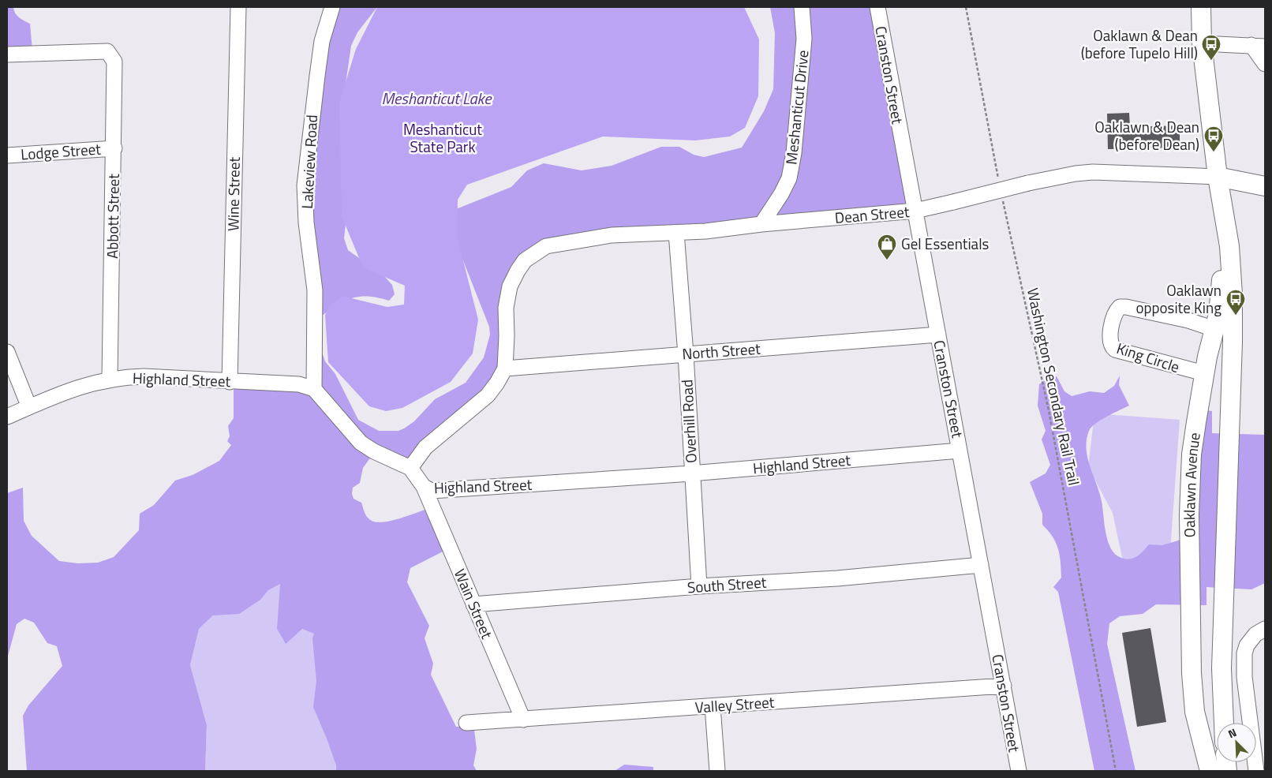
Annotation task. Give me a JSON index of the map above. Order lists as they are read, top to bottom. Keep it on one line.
{"streets":{"main road":["Oaklawn Avenue"],"street":["Cranston Street","Meshanticut Drive","Lodge Street","Lakeview Road","Wine Street","Dean Street","Abbott Street","North Street","King Circle","Highland Street","Overhill Road","South Street","Wain Street","Valley Street"],"path":["Washington Secondary Rail Trail"]},"crossings":[["Cranston Street","Dean Street"],["Cranston Street","North Street"],["Cranston Street","Highland Street"],["Cranston Street","South Street"],["Cranston Street","Valley Street"],["Meshanticut Drive","Dean Street"],["Lodge Street","Abbott Street"],["Lakeview Road","Highland Street"],["Wine Street","Highland Street"],["Dean Street","North Street"],["Dean Street","Overhill Road"],["Dean Street","Oaklawn Avenue"],["Abbott Street","Highland Street"],["North Street","Overhill Road"],["King Circle","Oaklawn Avenue"],["Highland Street","Overhill Road"],["Highland Street","Wain Street"],["Overhill Road","South Street"],["South Street","Wain Street"],["Wain Street","Valley Street"]],"water":["Meshanticut Lake"],"parks":["Meshanticut State Park"],"places":{"bus stop":["Oaklawn & Dean (before Tupelo Hill)","Oaklawn & Dean (before Dean)","Oaklawn opposite King"],"shop":["Gel Essentials"]},"north":"top left"}
